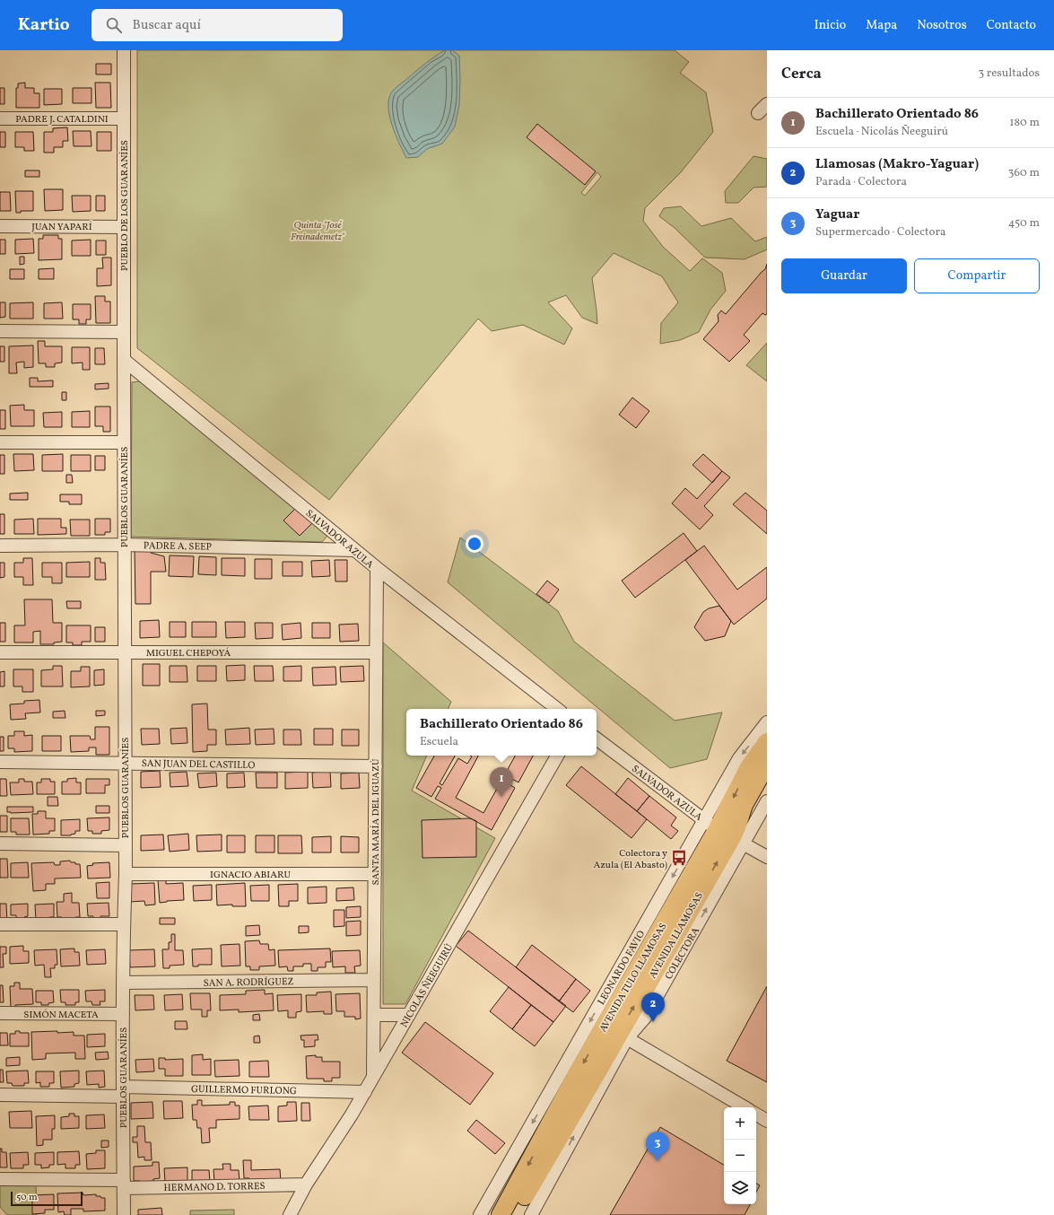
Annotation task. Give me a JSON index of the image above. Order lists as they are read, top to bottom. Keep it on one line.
{"streets":{"highway":["AVENIDA LLAMOSAS","AVENIDA TULO LLAMOSAS"],"street":["PADRE J. CATALDINI","PUEBLO DE LOS GUARANÍES","JUAN YAPARÍ","PUEBLOS GUARANÍES","SALVADOR AZULA","PADRE A. SEEP","MIGUEL CHEPOYÁ","SAN JUAN DEL CASTILLO","SANTA MARÍA DEL IGUAZÚ","IGNACIO ABIARU","COLECTORA","LEONARDO FAVIO","SAN A. RODRÍGUEZ","NICOLÁS ÑEEGUIRÚ","SIMÓN MACETA","GUILLERMO FURLONG","HERMANO D. TORRES"]},"crossings":[["PADRE J. CATALDINI","PUEBLO DE LOS GUARANÍES"],["PUEBLO DE LOS GUARANÍES","JUAN YAPARÍ"],["PUEBLO DE LOS GUARANÍES","PUEBLOS GUARANÍES"],["PUEBLO DE LOS GUARANÍES","SALVADOR AZULA"],["PUEBLOS GUARANÍES","SALVADOR AZULA"],["PUEBLOS GUARANÍES","PADRE A. SEEP"],["PUEBLOS GUARANÍES","MIGUEL CHEPOYÁ"],["PUEBLOS GUARANÍES","SAN JUAN DEL CASTILLO"],["PUEBLOS GUARANÍES","IGNACIO ABIARU"],["PUEBLOS GUARANÍES","SAN A. RODRÍGUEZ"],["PUEBLOS GUARANÍES","SIMÓN MACETA"],["PUEBLOS GUARANÍES","GUILLERMO FURLONG"],["PUEBLOS GUARANÍES","HERMANO D. TORRES"],["SALVADOR AZULA","PADRE A. SEEP"],["SALVADOR AZULA","SANTA MARÍA DEL IGUAZÚ"],["SALVADOR AZULA","AVENIDA LLAMOSAS"],["SALVADOR AZULA","COLECTORA"],["SALVADOR AZULA","LEONARDO FAVIO"],["SALVADOR AZULA","AVENIDA TULO LLAMOSAS"],["MIGUEL CHEPOYÁ","SANTA MARÍA DEL IGUAZÚ"],["SAN JUAN DEL CASTILLO","SANTA MARÍA DEL IGUAZÚ"],["SANTA MARÍA DEL IGUAZÚ","IGNACIO ABIARU"],["SANTA MARÍA DEL IGUAZÚ","SAN A. RODRÍGUEZ"],["SANTA MARÍA DEL IGUAZÚ","NICOLÁS ÑEEGUIRÚ"],["AVENIDA LLAMOSAS","COLECTORA"],["AVENIDA LLAMOSAS","LEONARDO FAVIO"],["AVENIDA LLAMOSAS","AVENIDA TULO LLAMOSAS"],["COLECTORA","LEONARDO FAVIO"],["COLECTORA","AVENIDA TULO LLAMOSAS"],["LEONARDO FAVIO","AVENIDA TULO LLAMOSAS"],["NICOLÁS ÑEEGUIRÚ","GUILLERMO FURLONG"],["NICOLÁS ÑEEGUIRÚ","HERMANO D. TORRES"]],"one_way":["AVENIDA LLAMOSAS","COLECTORA","LEONARDO FAVIO","AVENIDA TULO LLAMOSAS"],"parks":["Quinta \"José Freinademetz\""],"places":{"bus stop":["Colectora y Azula (El Abasto)"]},"scale_bar":"50 m","page":{"header":"Kartio","search":"Buscar aquí","nav":["Inicio","Mapa","Nosotros","Contacto"],"heading":["Cerca","3 resultados"],"list":[{"mark":"1","name":"Bachillerato Orientado 86","note":"Escuela · Nicolás Ñeeguirú","value":"180 m"},{"mark":"2","name":"Llamosas (Makro-Yaguar)","note":"Parada · Colectora","value":"360 m"},{"mark":"3","name":"Yaguar","note":"Supermercado · Colectora","value":"450 m"}],"buttons":["Guardar","Compartir"],"popup":["Bachillerato Orientado 86","Escuela"],"pins":["1","2","3"],"map_buttons":["+","−"],"scale":"50 m"}}
